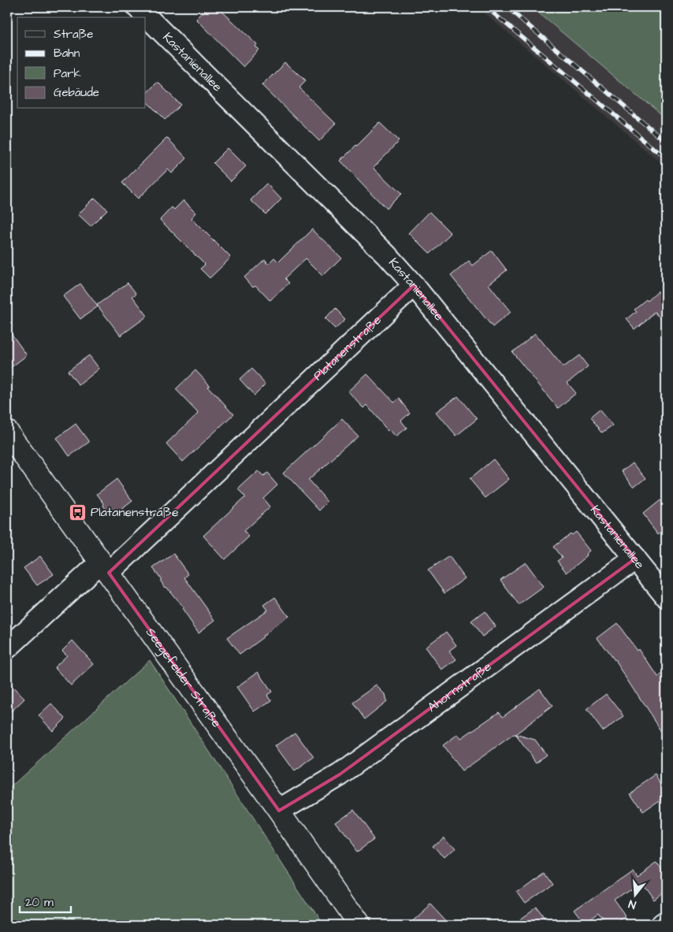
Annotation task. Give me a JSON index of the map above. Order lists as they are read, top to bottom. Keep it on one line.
{"streets":{"street":["Kastanienallee","Platanenstraße","Seegefelder Straße","Ahornstraße"]},"crossings":[["Kastanienallee","Platanenstraße"],["Kastanienallee","Ahornstraße"],["Platanenstraße","Seegefelder Straße"],["Seegefelder Straße","Ahornstraße"]],"places":{"bus stop":["Platanenstraße"]},"legend":["Straße","Bahn","Park","Gebäude"],"scale_bar":"20 m","north":"bottom"}
